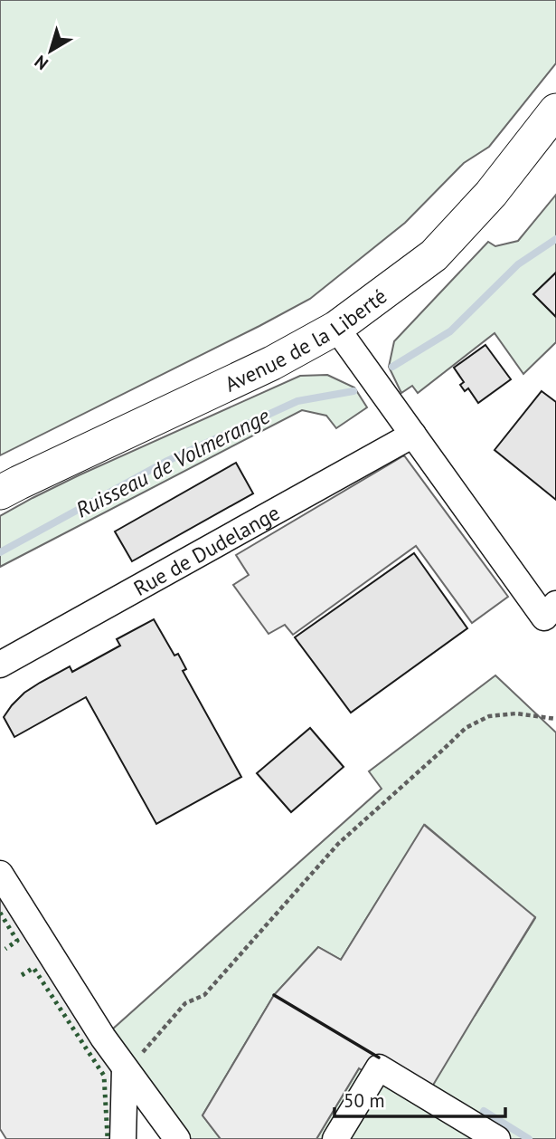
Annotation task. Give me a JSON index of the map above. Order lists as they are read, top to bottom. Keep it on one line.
{"streets":{"main road":["Avenue de la Liberté"],"street":["Rue de Dudelange"]},"water":["Ruisseau de Volmerange"],"scale_bar":"50 m","north":"bottom left"}
